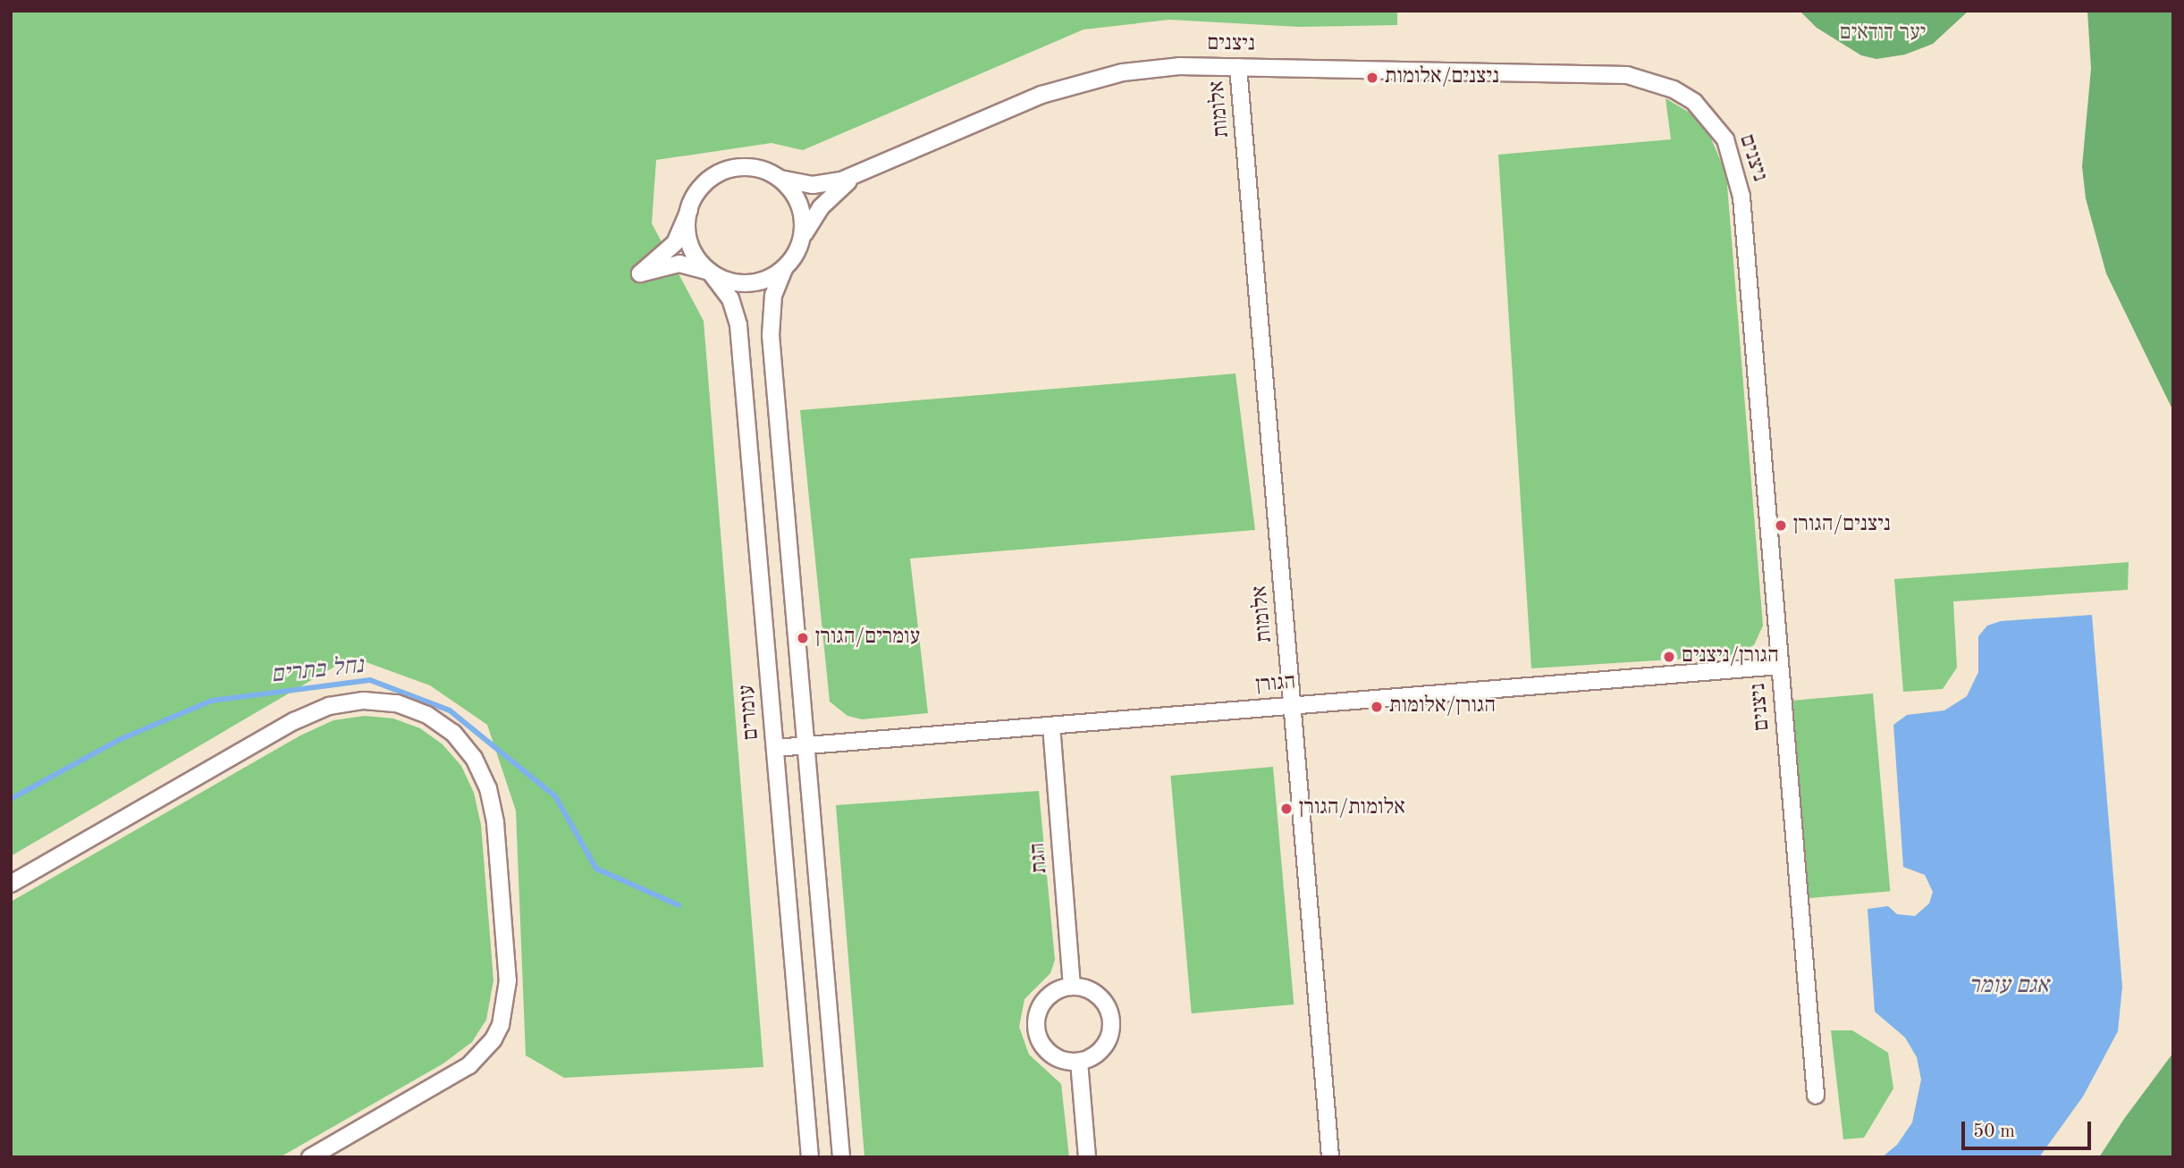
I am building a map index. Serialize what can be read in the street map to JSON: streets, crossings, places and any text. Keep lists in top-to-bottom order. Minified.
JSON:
{"streets":{"street":["ניצנים","אלומות","הגורן","עומרים","הגת"]},"crossings":[["ניצנים","אלומות"],["ניצנים","הגורן"],["ניצנים","עומרים"],["אלומות","הגורן"],["הגורן","עומרים"],["הגורן","הגת"]],"water":["נחל בתרים","אגם עומר"],"parks":["יער דודאים"],"places":["ניצנים/אלומות","ניצנים/הגורן","עומרים/הגורן","הגורן/ניצנים","הגורן/אלומות","אלומות/הגורן"],"scale_bar":"50 m"}
